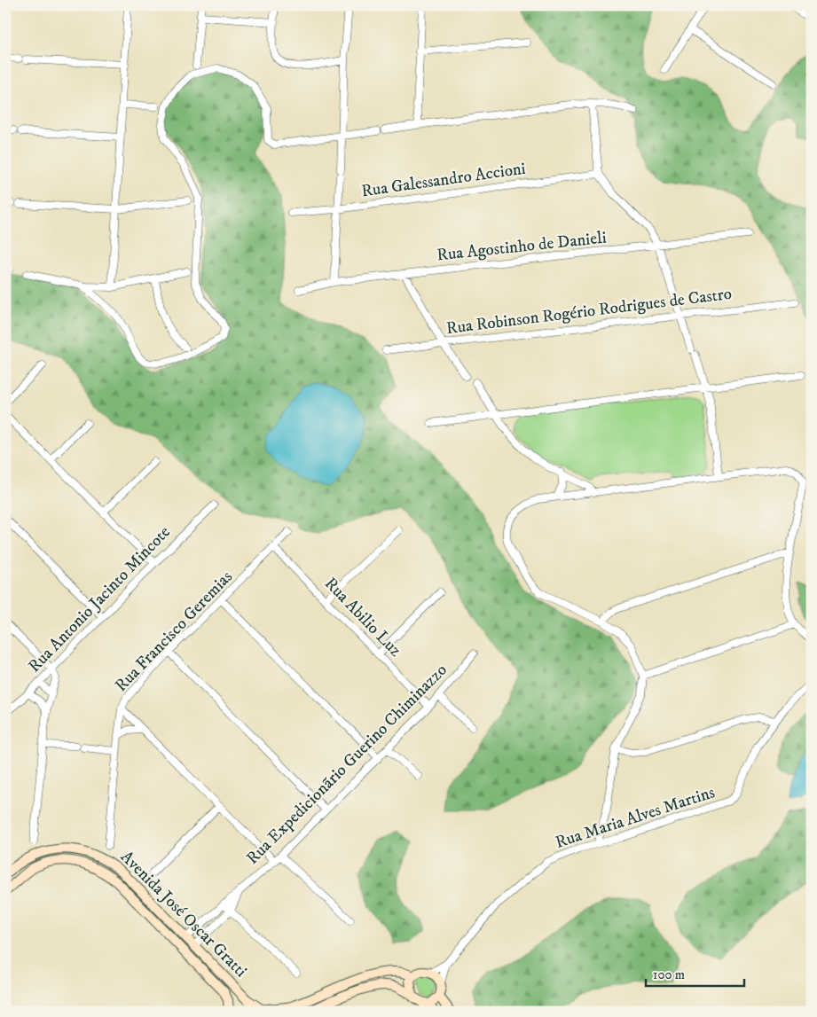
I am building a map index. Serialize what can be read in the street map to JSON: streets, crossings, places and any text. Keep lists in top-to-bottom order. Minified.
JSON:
{"streets":{"street":["Rua Galessandro Accioni","Rua Agostinho de Danieli","Rua Robinson Rogério Rodrigues de Castro","Rua Antonio Jacinto Mincote","Rua Abilio Luz","Rua Francisco Geremias","Rua Expedicionãrio Guerino Chiminazzo","Rua Maria Alves Martins","Avenida José Oscar Gratti"]},"crossings":[["Rua Abilio Luz","Rua Francisco Geremias"],["Rua Abilio Luz","Rua Expedicionãrio Guerino Chiminazzo"],["Rua Expedicionãrio Guerino Chiminazzo","Avenida José Oscar Gratti"]],"scale_bar":"100 m"}
